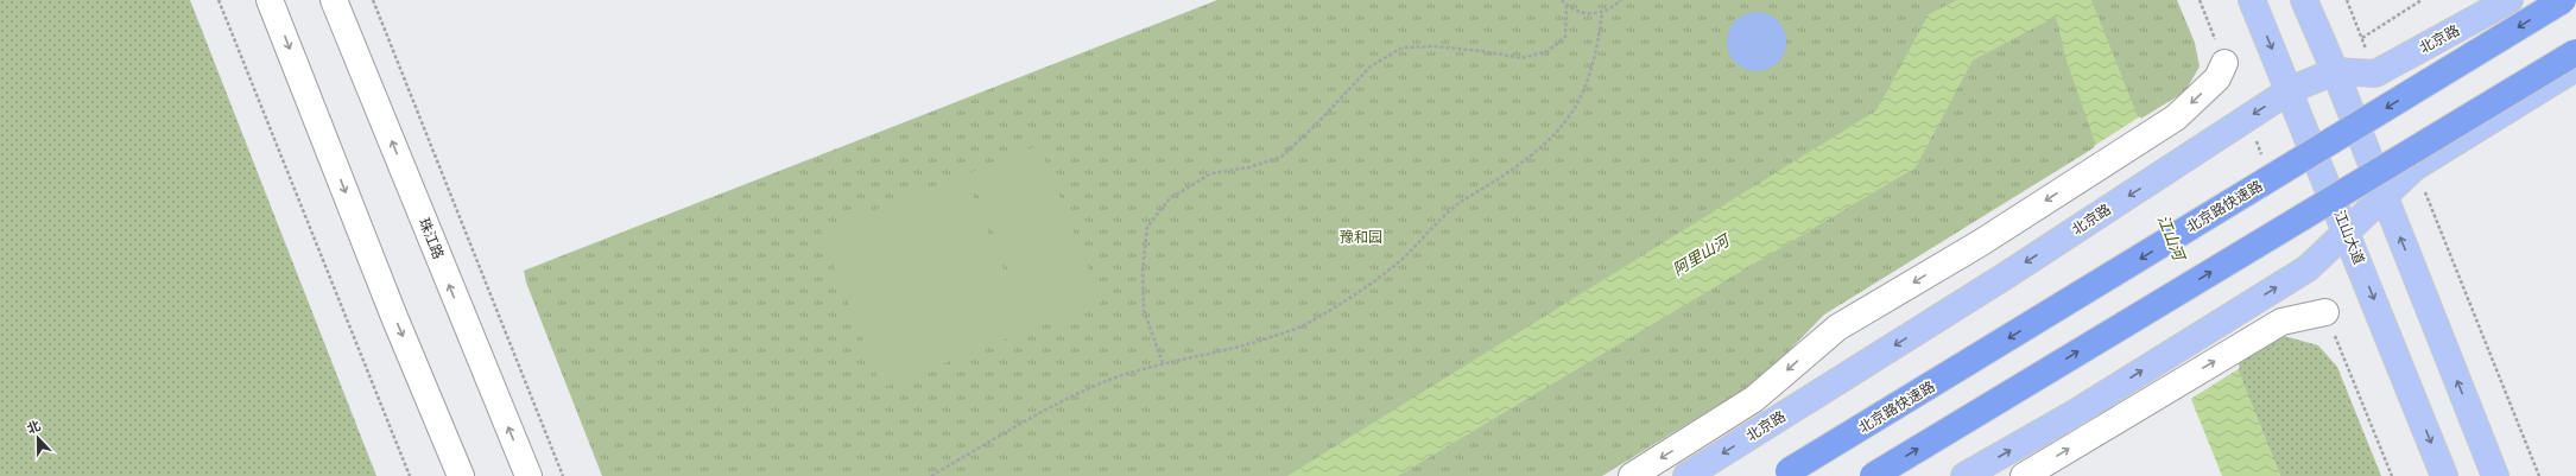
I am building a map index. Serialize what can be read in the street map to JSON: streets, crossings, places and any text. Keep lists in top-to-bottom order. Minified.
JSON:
{"streets":{"highway":["北京路快速路"],"main road":["北京路","江山大道"],"street":["珠江路"]},"crossings":[["北京路","江山大道"]],"water":["江山河","阿里山河"],"parks":["豫和园"],"north":"top"}
